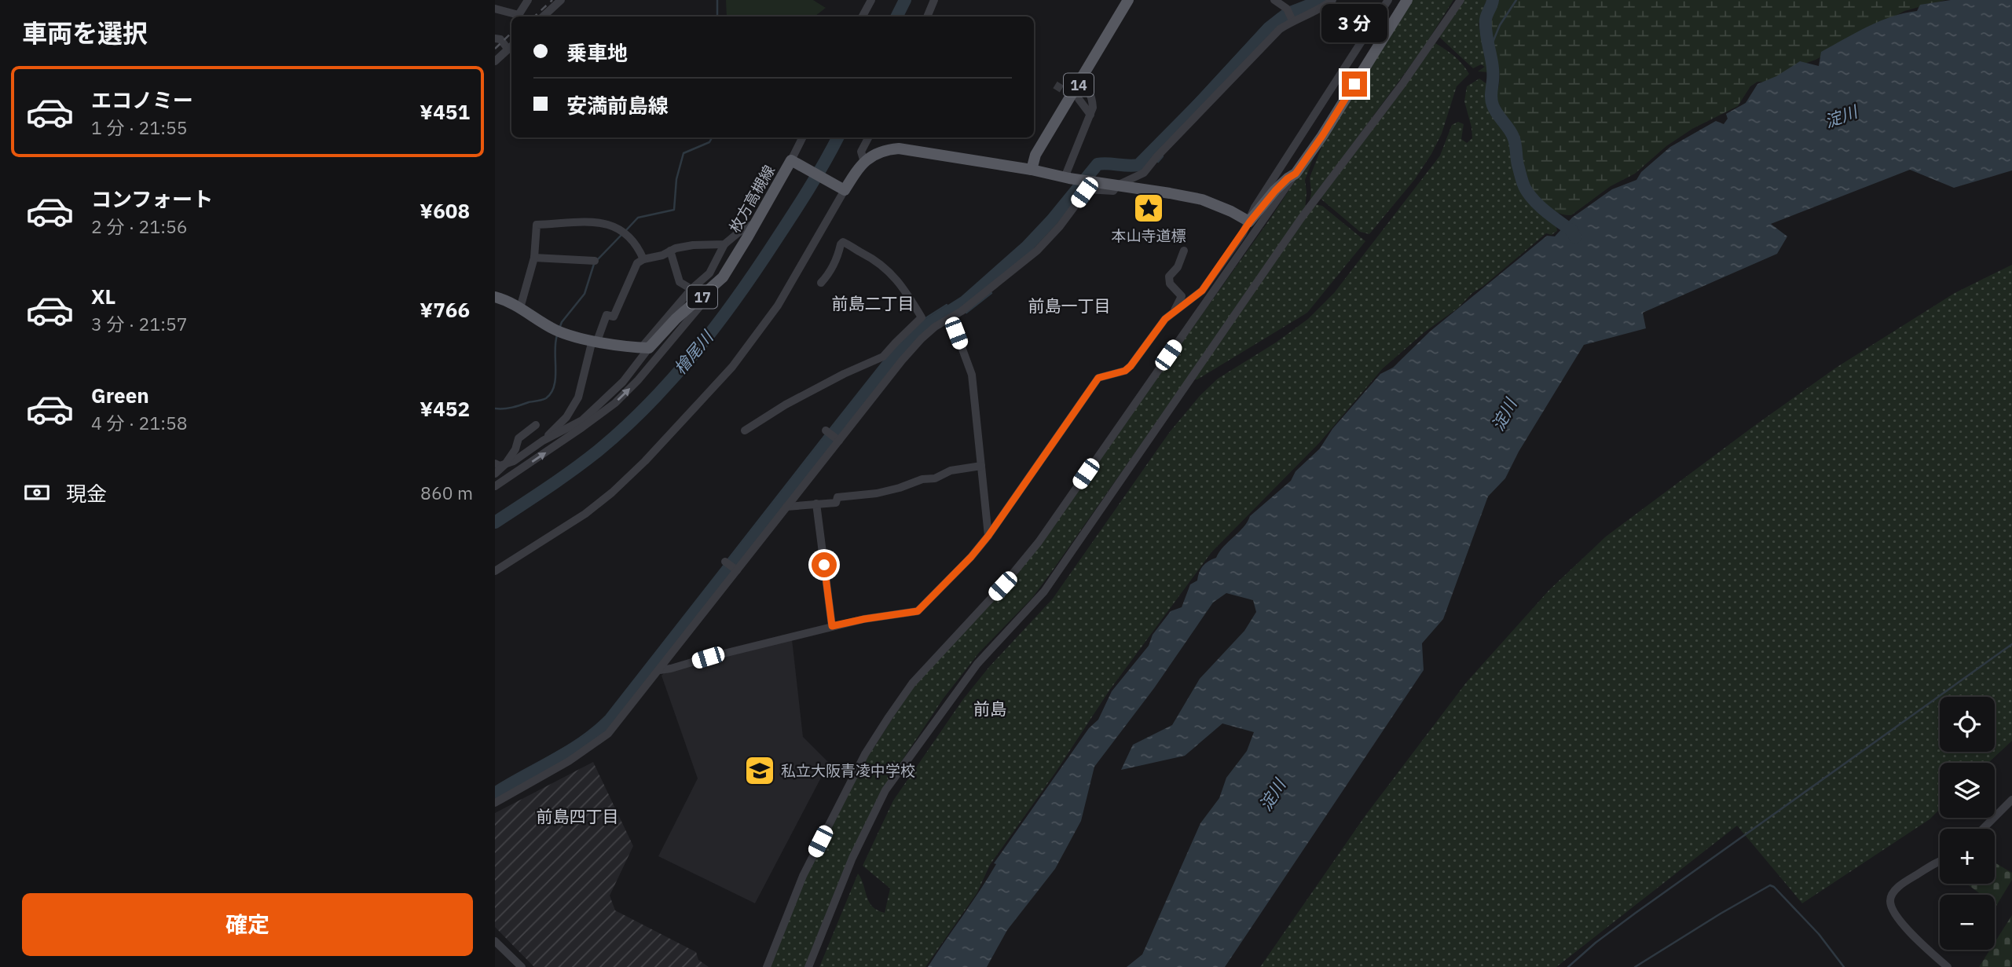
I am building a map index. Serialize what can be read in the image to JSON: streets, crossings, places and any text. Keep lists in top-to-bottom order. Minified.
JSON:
{"streets":{"main road":["14","枚方高槻線","17"]},"districts":["前島二丁目","前島一丁目","前島","前島四丁目"],"water":["淀川","檜尾川"],"places":{"place":["本山寺道標"],"school or university":["私立大阪青凌中学校"]},"page":{"heading":"車両を選択","bubble":"3 分","banner":["乗車地","安満前島線"],"list":[{"name":"エコノミー","note":"1 分 · 21:55","value":"¥451"},{"name":"コンフォート","note":"2 分 · 21:56","value":"¥608"},{"name":"XL","note":"3 分 · 21:57","value":"¥766"},{"name":"Green","note":"4 分 · 21:58","value":"¥452"}],"pay":["現金","860 m"],"map_buttons":["+","−"],"buttons":"確定"}}
